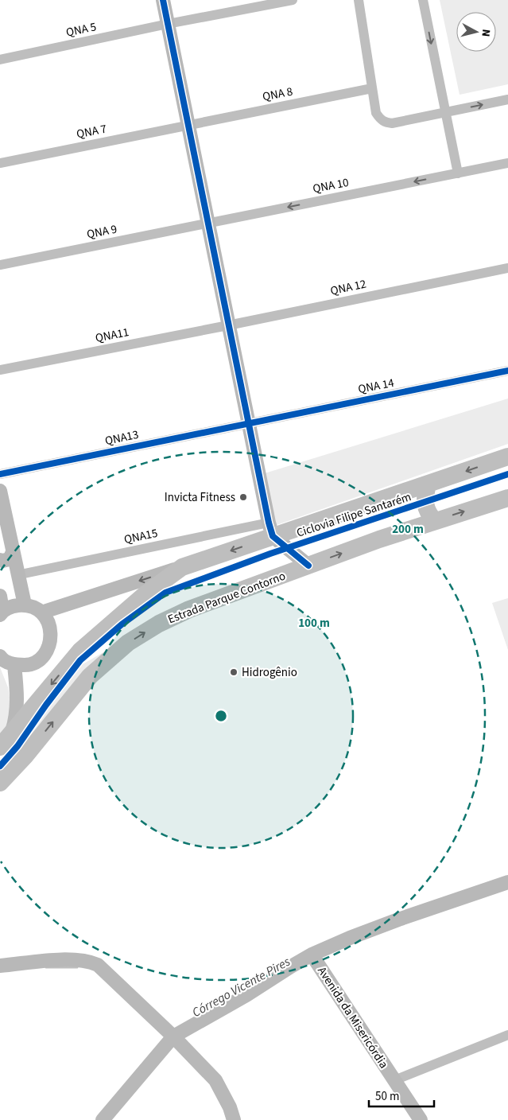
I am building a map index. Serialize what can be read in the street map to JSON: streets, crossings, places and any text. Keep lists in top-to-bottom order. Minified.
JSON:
{"streets":{"highway":["Estrada Parque Contorno"],"street":["QNA 5","QNA 8","QNA 7","QNA 10","QNA 9","QNA 12","QNA11","QNA 14","QNA13","QNA15","Avenida da Misericórdia"],"cycle path":["Ciclovia Filipe Santarém"]},"crossings":[["QNA 8","QNA 7"],["QNA 10","QNA 9"],["QNA 12","QNA11"],["QNA 14","QNA13"]],"one_way":["QNA 10"],"water":["Córrego Vicente Pires"],"places":["Invicta Fitness","Hidrogênio"],"scale_bar":"50 m","north":"right","rings":["200 m","100 m"]}
